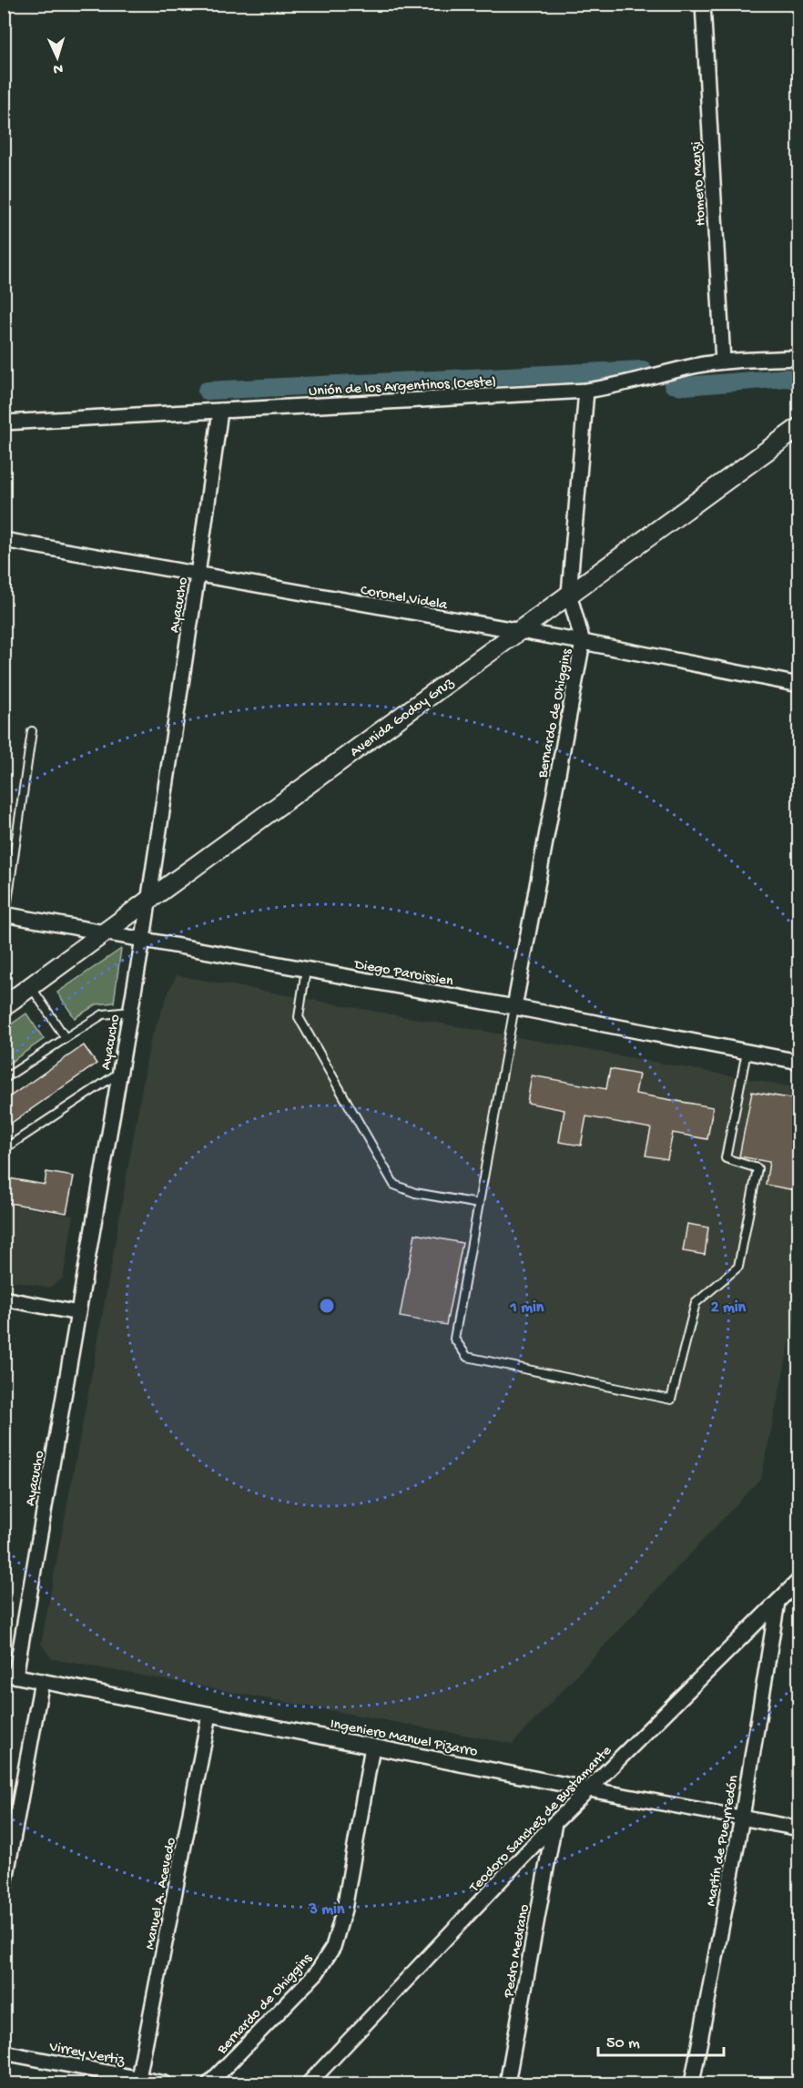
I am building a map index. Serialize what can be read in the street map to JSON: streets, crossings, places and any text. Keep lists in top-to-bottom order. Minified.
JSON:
{"streets":{"main road":["Avenida Godoy Gruz"],"street":["Homero Manzi","Unión de los Argentinos (Oeste)","Coronel Videla","Ayacucho","Bernardo de Ohiggins","Diego Paroissien","Ingeniero Manuel Pizarro","Teodoro Sanchez de Bustamante","Martín de Pueyrredón","Manuel A. Acevedo","Pedro Medrano","Virrey Vertiz"]},"crossings":[["Homero Manzi","Unión de los Argentinos (Oeste)"],["Unión de los Argentinos (Oeste)","Ayacucho"],["Unión de los Argentinos (Oeste)","Bernardo de Ohiggins"],["Coronel Videla","Ayacucho"],["Coronel Videla","Bernardo de Ohiggins"],["Coronel Videla","Avenida Godoy Gruz"],["Ayacucho","Avenida Godoy Gruz"],["Ayacucho","Diego Paroissien"],["Ayacucho","Ingeniero Manuel Pizarro"],["Bernardo de Ohiggins","Avenida Godoy Gruz"],["Bernardo de Ohiggins","Diego Paroissien"],["Bernardo de Ohiggins","Ingeniero Manuel Pizarro"],["Avenida Godoy Gruz","Diego Paroissien"],["Ingeniero Manuel Pizarro","Teodoro Sanchez de Bustamante"],["Ingeniero Manuel Pizarro","Martín de Pueyrredón"],["Ingeniero Manuel Pizarro","Manuel A. Acevedo"],["Teodoro Sanchez de Bustamante","Martín de Pueyrredón"],["Teodoro Sanchez de Bustamante","Pedro Medrano"],["Manuel A. Acevedo","Virrey Vertiz"]],"scale_bar":"50 m","north":"bottom","rings":["1 min","2 min","3 min"]}
